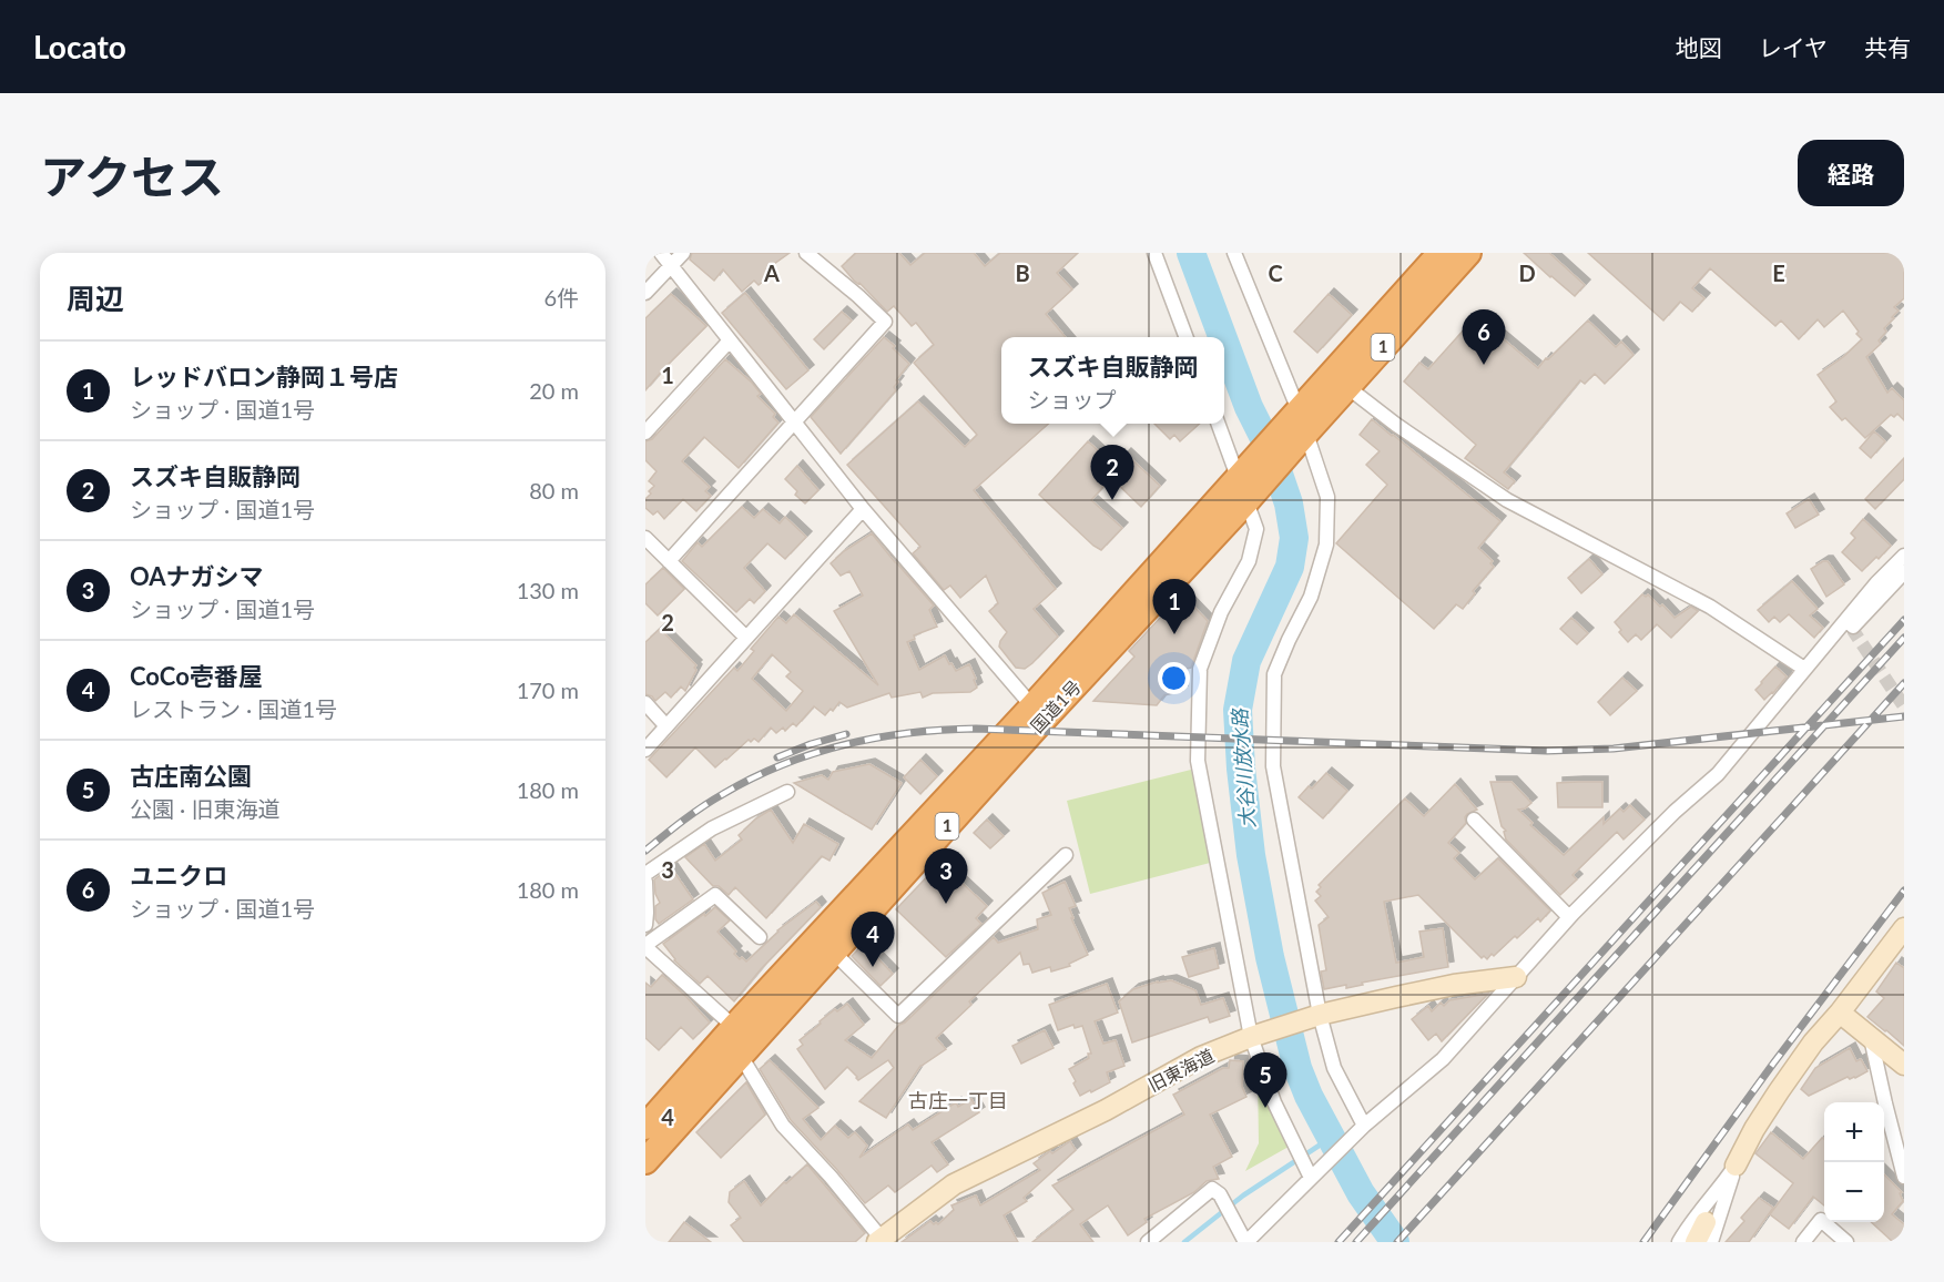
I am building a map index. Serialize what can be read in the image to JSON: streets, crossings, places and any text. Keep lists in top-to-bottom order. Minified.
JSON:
{"streets":{"highway":["1","国道1号"],"street":["旧東海道"]},"districts":["古庄一丁目"],"water":["大谷川放水路"],"page":{"header":"Locato","nav":["地図","レイヤ","共有"],"title":"アクセス","buttons":"経路","heading":["周辺","6件"],"pins":["6","2","1","3","4","5"],"popup":["スズキ自販静岡","ショップ"],"list":[{"mark":"1","name":"レッドバロン静岡１号店","note":"ショップ · 国道1号","value":"20 m"},{"mark":"2","name":"スズキ自販静岡","note":"ショップ · 国道1号","value":"80 m"},{"mark":"3","name":"OAナガシマ","note":"ショップ · 国道1号","value":"130 m"},{"mark":"4","name":"CoCo壱番屋","note":"レストラン · 国道1号","value":"170 m"},{"mark":"5","name":"古庄南公園","note":"公園 · 旧東海道","value":"180 m"},{"mark":"6","name":"ユニクロ","note":"ショップ · 国道1号","value":"180 m"}],"map_buttons":["+","−"]},"grid":{"columns":["A","B","C","D","E"],"rows":["1","2","3","4"]}}
